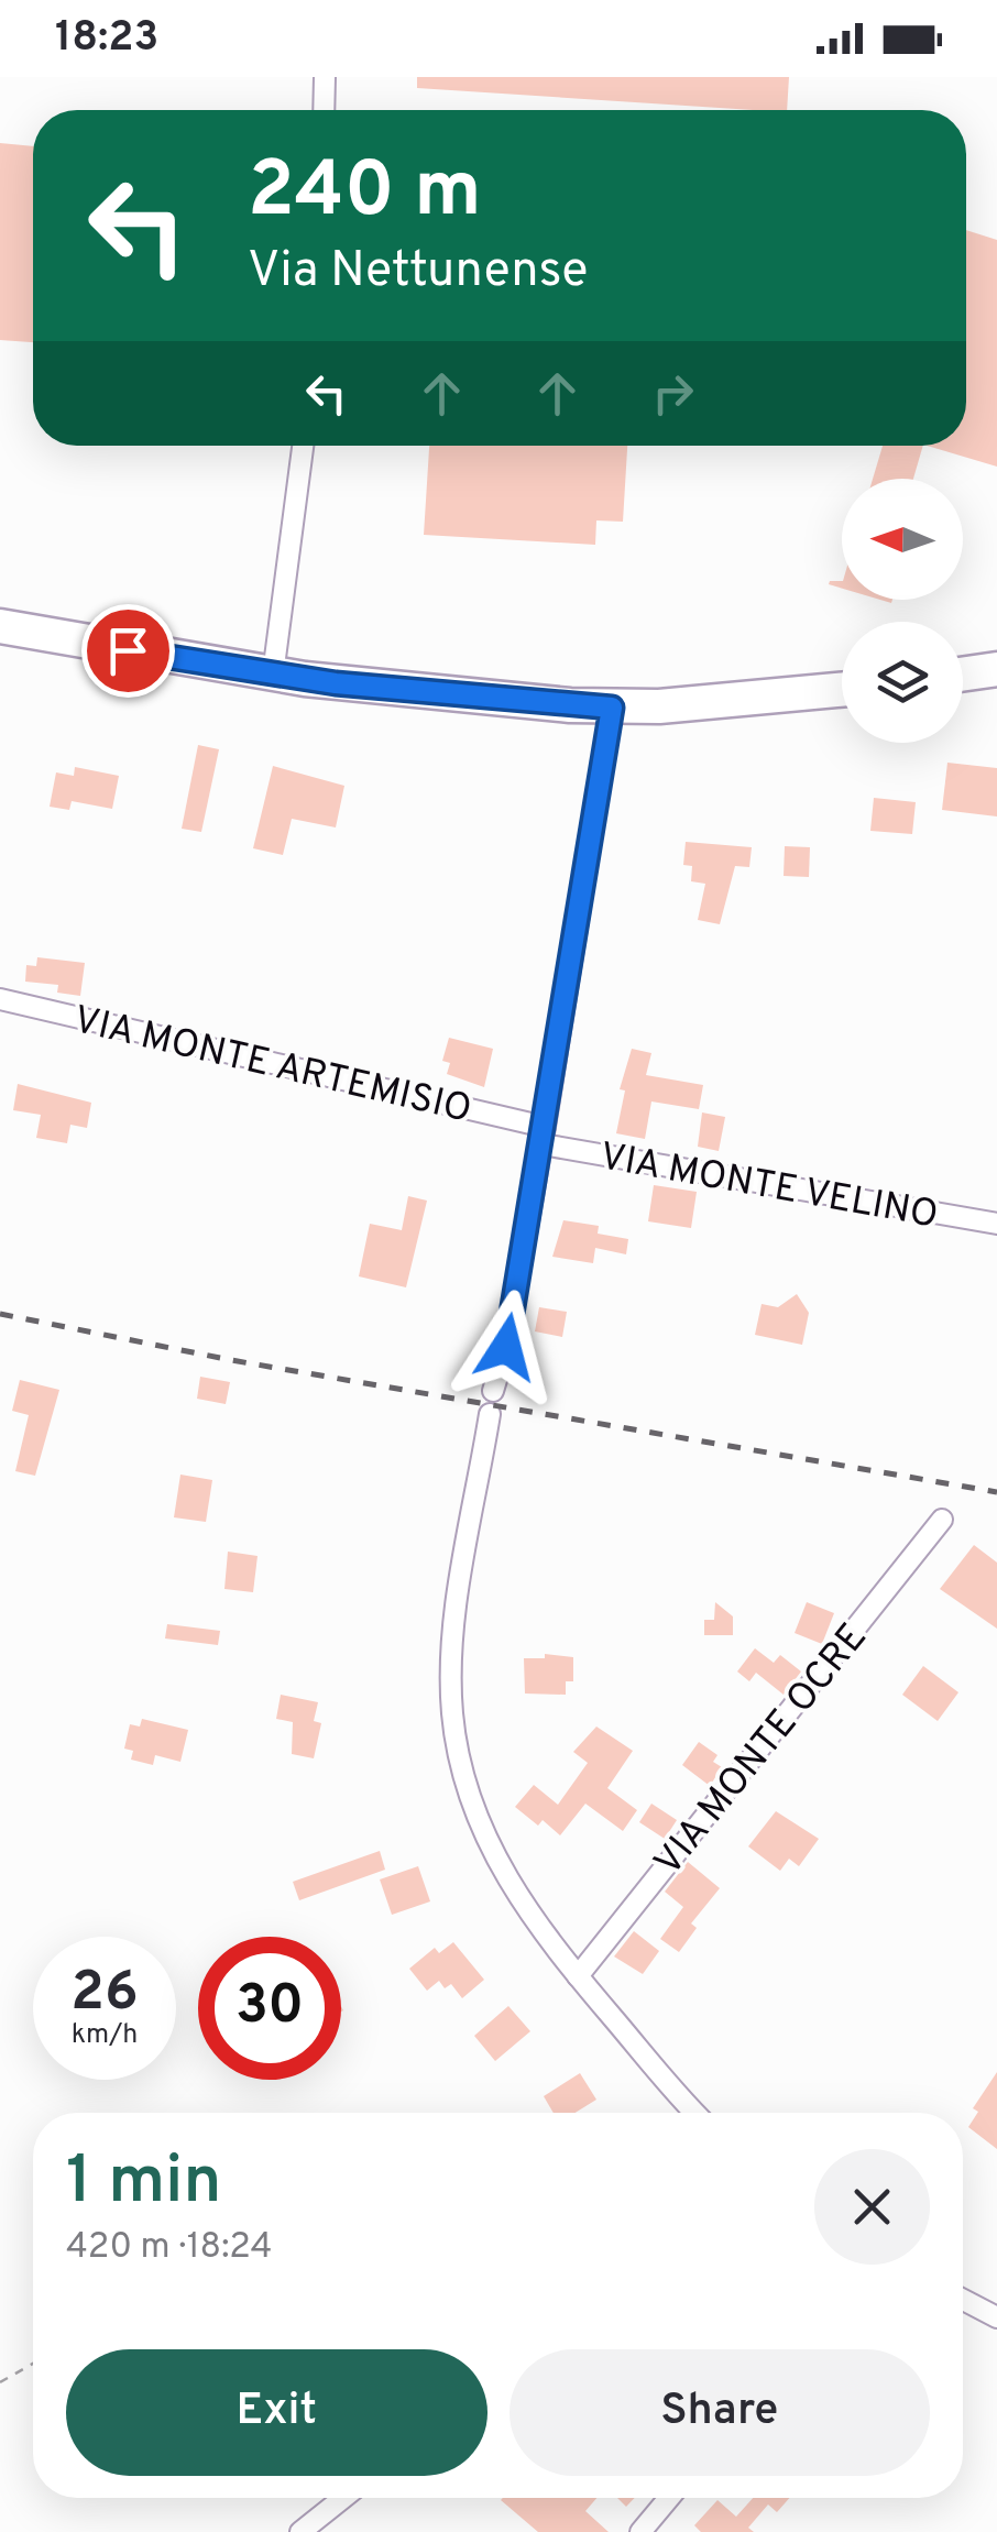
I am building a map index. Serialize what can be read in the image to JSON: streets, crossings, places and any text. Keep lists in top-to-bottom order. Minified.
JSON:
{"streets":{"street":["VIA MONTE ARTEMISIO","VIA MONTE VELINO","VIA MONTE OCRE"]},"crossings":[["VIA MONTE ARTEMISIO","VIA MONTE VELINO"]],"north":"left","page":{"status":"18:23","turn":["240 m","Via Nettunense"],"speed":"26 km/h","limit":"30","heading":["1 min","420 m · 18:24"],"buttons":["Exit","Share"]}}
